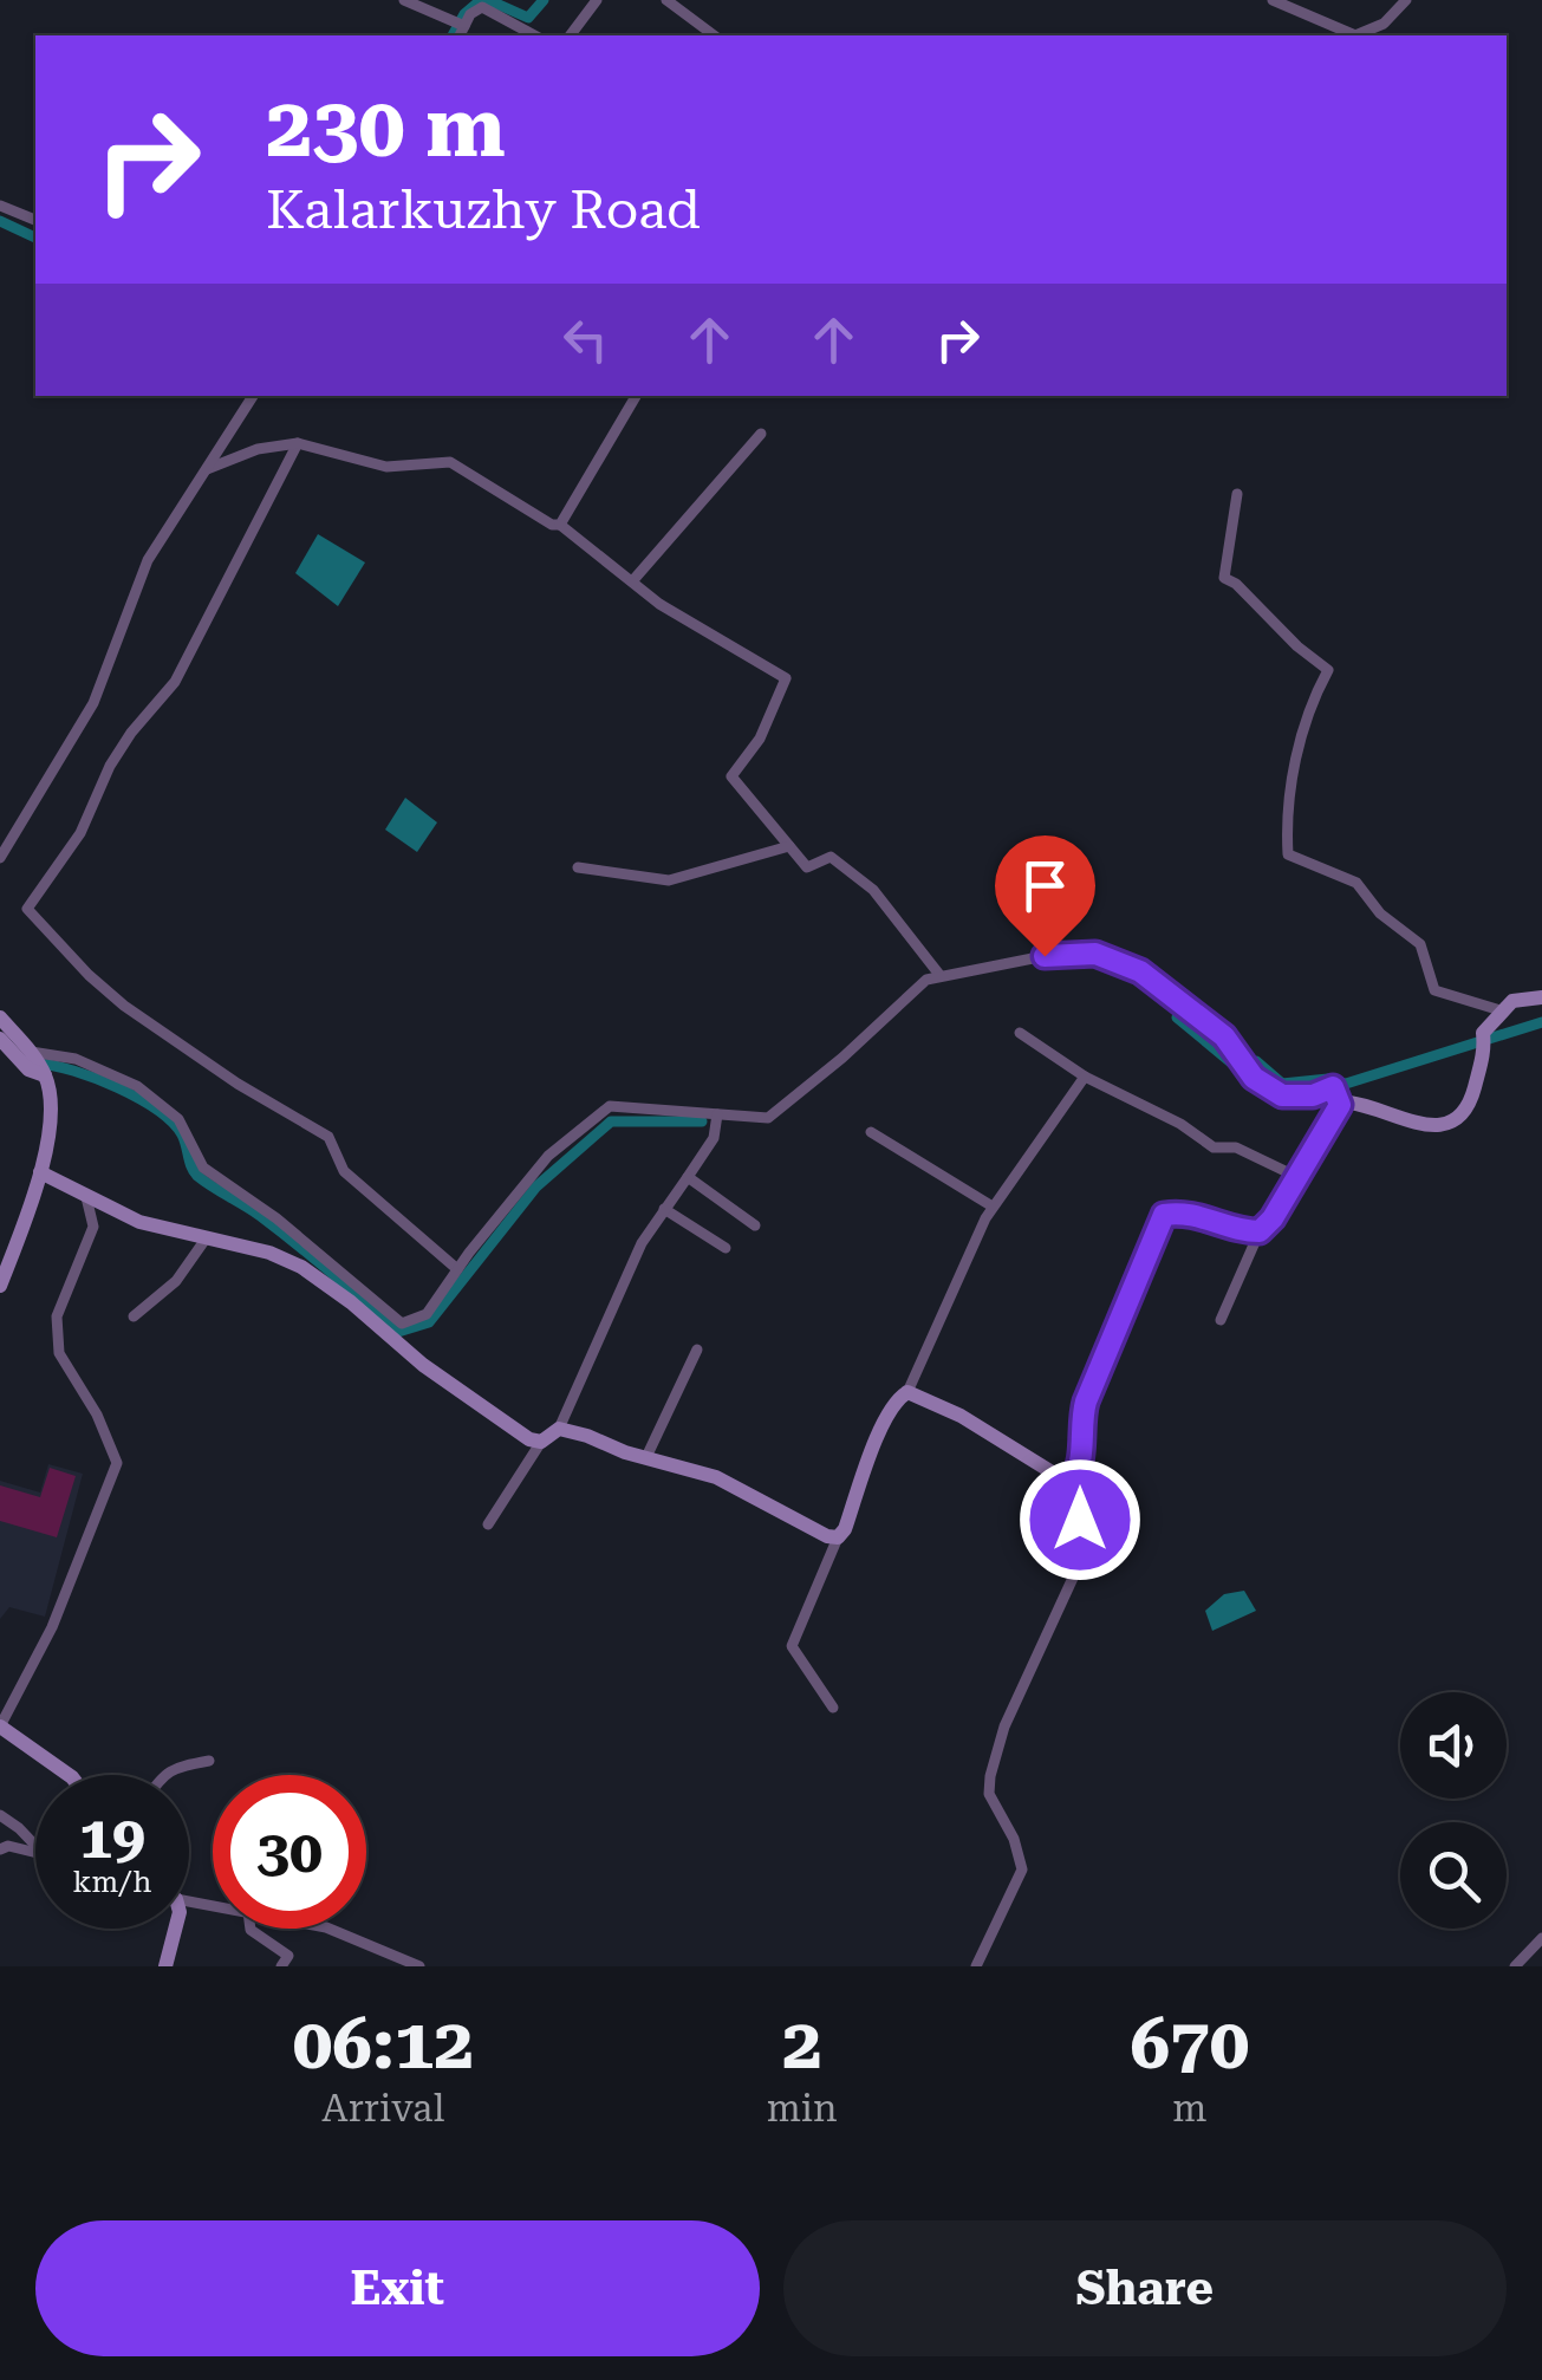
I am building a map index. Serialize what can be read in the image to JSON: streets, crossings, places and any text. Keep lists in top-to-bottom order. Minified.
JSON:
{"page":{"turn":["230 m","Kalarkuzhy Road"],"speed":"19 km/h","limit":"30","eta":["06:12","Arrival","2","min","670","m"],"buttons":["Exit","Share"]}}
